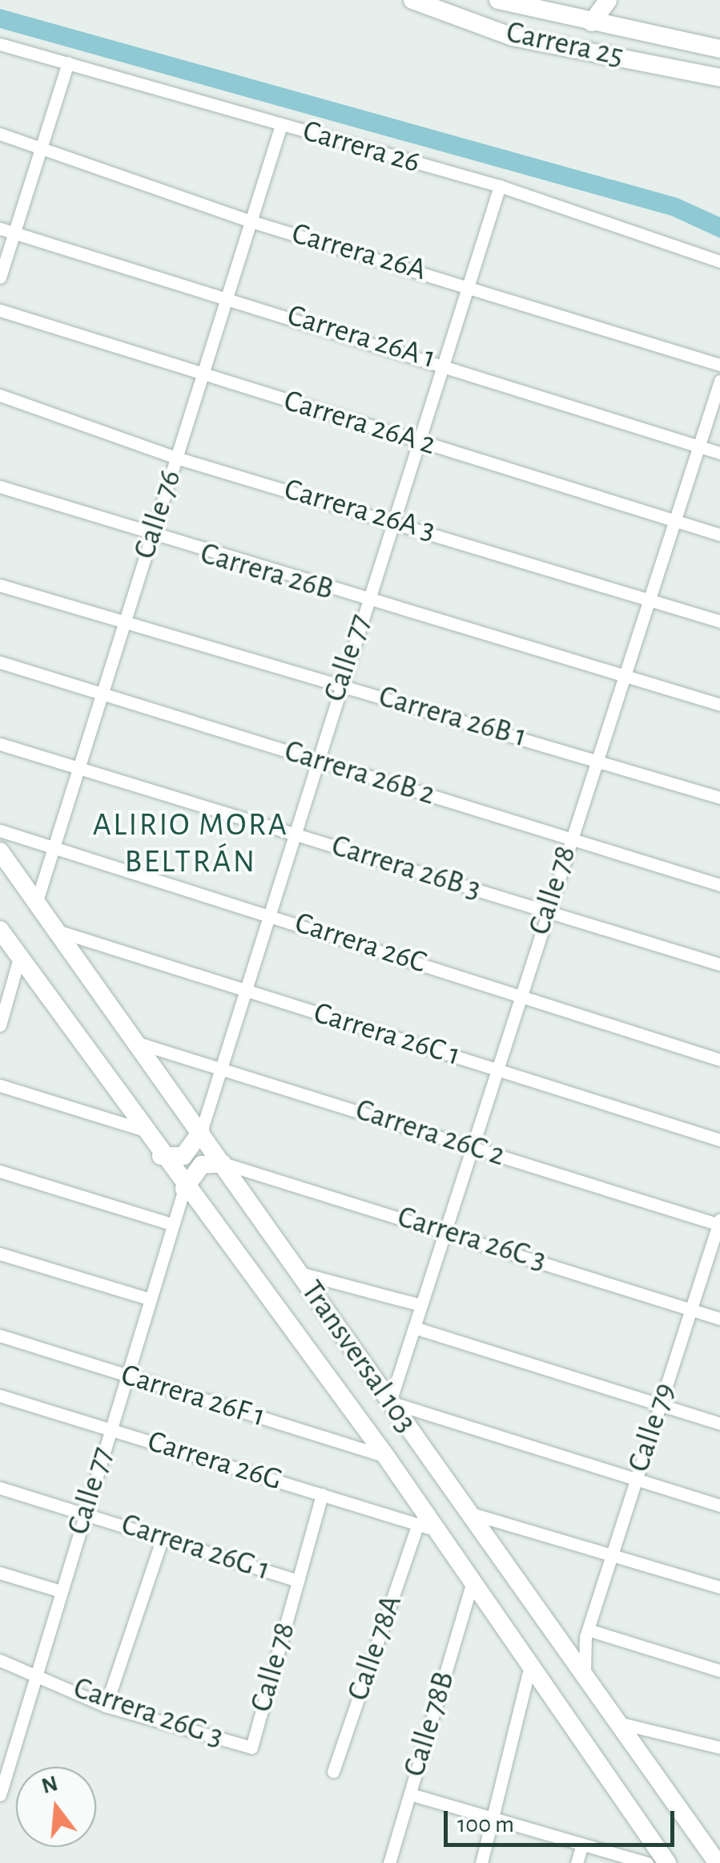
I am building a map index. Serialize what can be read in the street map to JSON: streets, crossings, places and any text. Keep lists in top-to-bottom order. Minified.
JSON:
{"streets":{"street":["Carrera 25","Carrera 26","Carrera 26A","Carrera 26A 1","Carrera 26A 2","Carrera 26A 3","Calle 76","Carrera 26B","Calle 77","Carrera 26B 1","Carrera 26B 2","Carrera 26B 3","Calle 78","Carrera 26C","Carrera 26C 1","Carrera 26C 2","Carrera 26C 3","Transversal 103","Carrera 26F 1","Calle 79","Carrera 26G","Carrera 26G 1","Calle 78A","Carrera 26G 3","Calle 78B"]},"crossings":[["Carrera 26","Calle 76"],["Carrera 26","Calle 77"],["Carrera 26A","Calle 76"],["Carrera 26A","Calle 77"],["Carrera 26A 1","Calle 76"],["Carrera 26A 1","Calle 77"],["Carrera 26A 1","Calle 78"],["Carrera 26A 2","Calle 76"],["Carrera 26A 2","Calle 77"],["Carrera 26A 2","Calle 78"],["Carrera 26A 3","Calle 76"],["Carrera 26A 3","Calle 77"],["Carrera 26A 3","Calle 78"],["Calle 76","Carrera 26B"],["Calle 76","Carrera 26B 1"],["Calle 76","Carrera 26B 2"],["Calle 76","Carrera 26B 3"],["Calle 76","Carrera 26C"],["Calle 76","Transversal 103"],["Carrera 26B","Calle 77"],["Carrera 26B","Calle 78"],["Calle 77","Carrera 26B 1"],["Calle 77","Carrera 26B 2"],["Calle 77","Carrera 26B 3"],["Calle 77","Carrera 26C"],["Calle 77","Carrera 26C 1"],["Calle 77","Carrera 26C 2"],["Calle 77","Transversal 103"],["Calle 77","Carrera 26F 1"],["Calle 77","Carrera 26G"],["Calle 77","Carrera 26G 1"],["Calle 77","Carrera 26G 3"],["Carrera 26B 1","Calle 78"],["Carrera 26B 2","Calle 78"],["Carrera 26B 3","Calle 78"],["Calle 78","Carrera 26C"],["Calle 78","Carrera 26C 1"],["Calle 78","Carrera 26C 2"],["Calle 78","Carrera 26C 3"],["Calle 78","Transversal 103"],["Calle 78","Carrera 26G"],["Calle 78","Carrera 26G 1"],["Calle 78","Carrera 26G 3"],["Carrera 26C 1","Transversal 103"],["Carrera 26C 2","Transversal 103"],["Carrera 26C 2","Calle 79"],["Carrera 26C 3","Transversal 103"],["Carrera 26C 3","Calle 79"],["Transversal 103","Carrera 26F 1"],["Transversal 103","Calle 79"],["Transversal 103","Carrera 26G"],["Transversal 103","Calle 78A"],["Transversal 103","Calle 78B"],["Carrera 26G","Calle 78A"]],"districts":["ALIRIO MORA BELTRÁN"],"scale_bar":"100 m","north":"top"}
